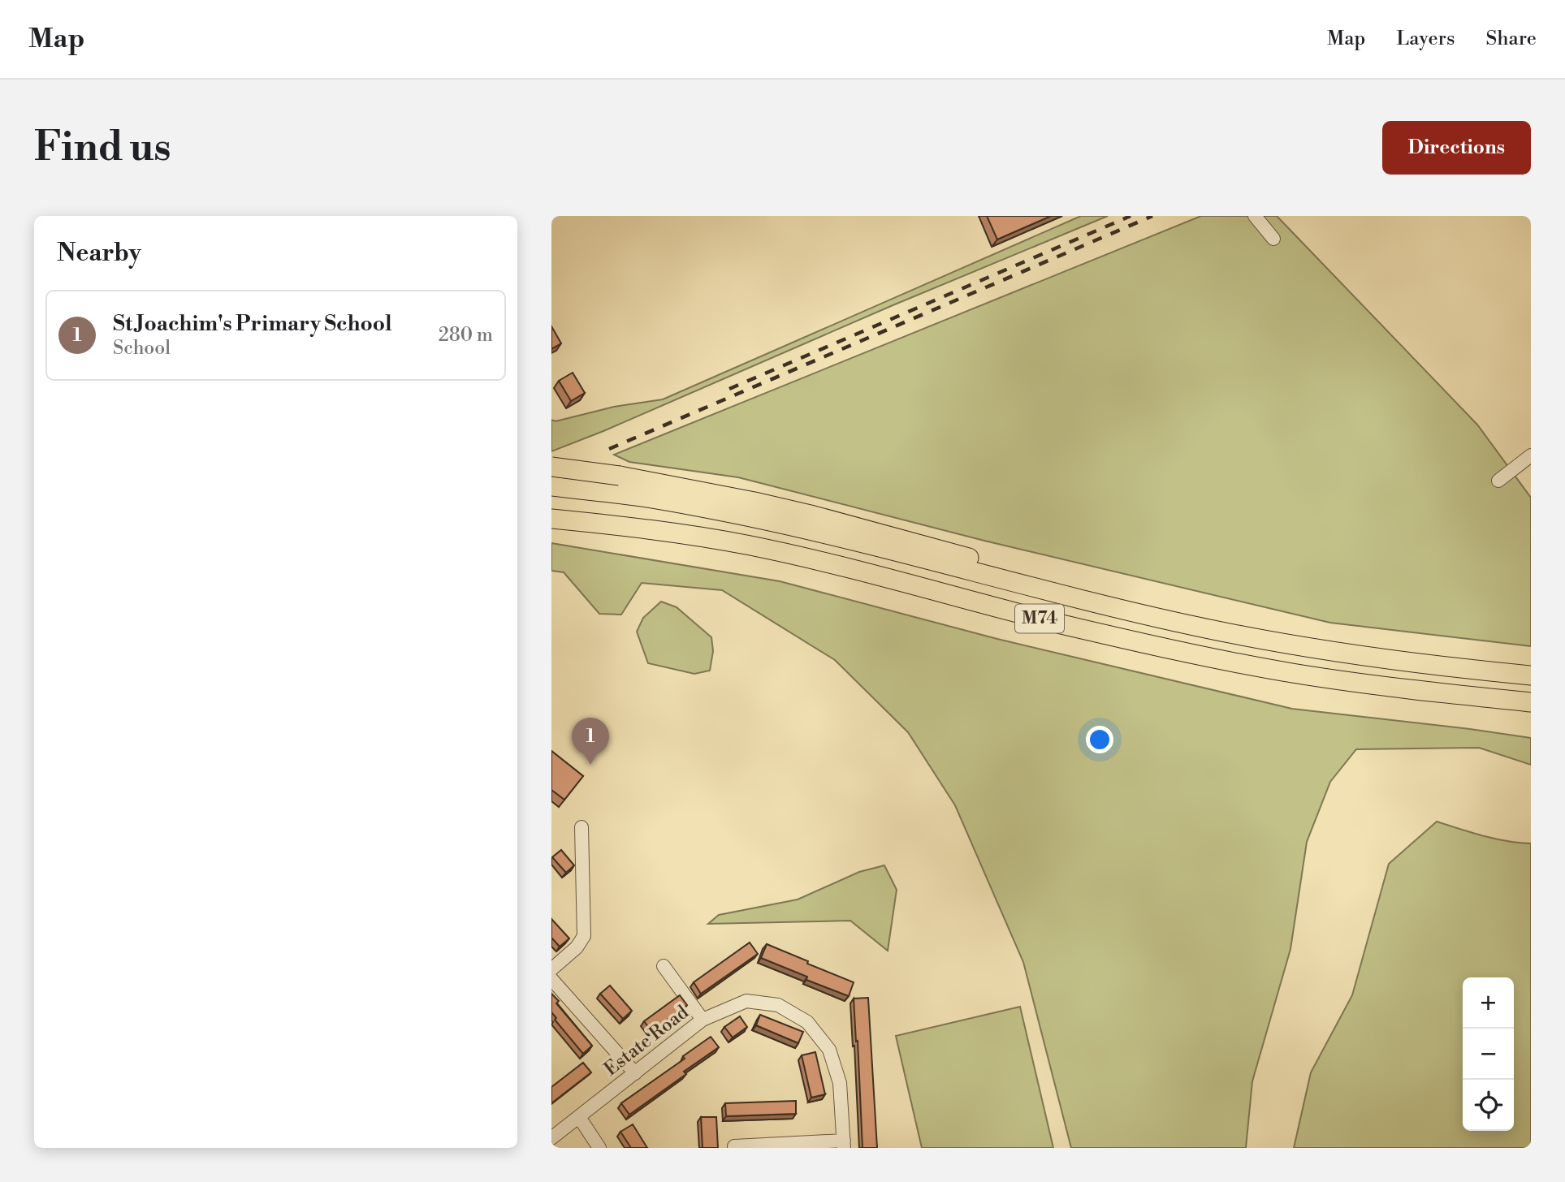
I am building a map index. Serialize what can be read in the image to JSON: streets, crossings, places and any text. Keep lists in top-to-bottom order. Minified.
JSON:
{"streets":{"highway":["M74"],"street":["Estate Road"]},"page":{"header":"Map","nav":["Map","Layers","Share"],"buttons":"Directions","title":"Find us","heading":"Nearby","list":[{"mark":"1","name":"St Joachim's Primary School","note":"School","value":"280 m"}],"pins":"1","map_buttons":["+","−"]}}
